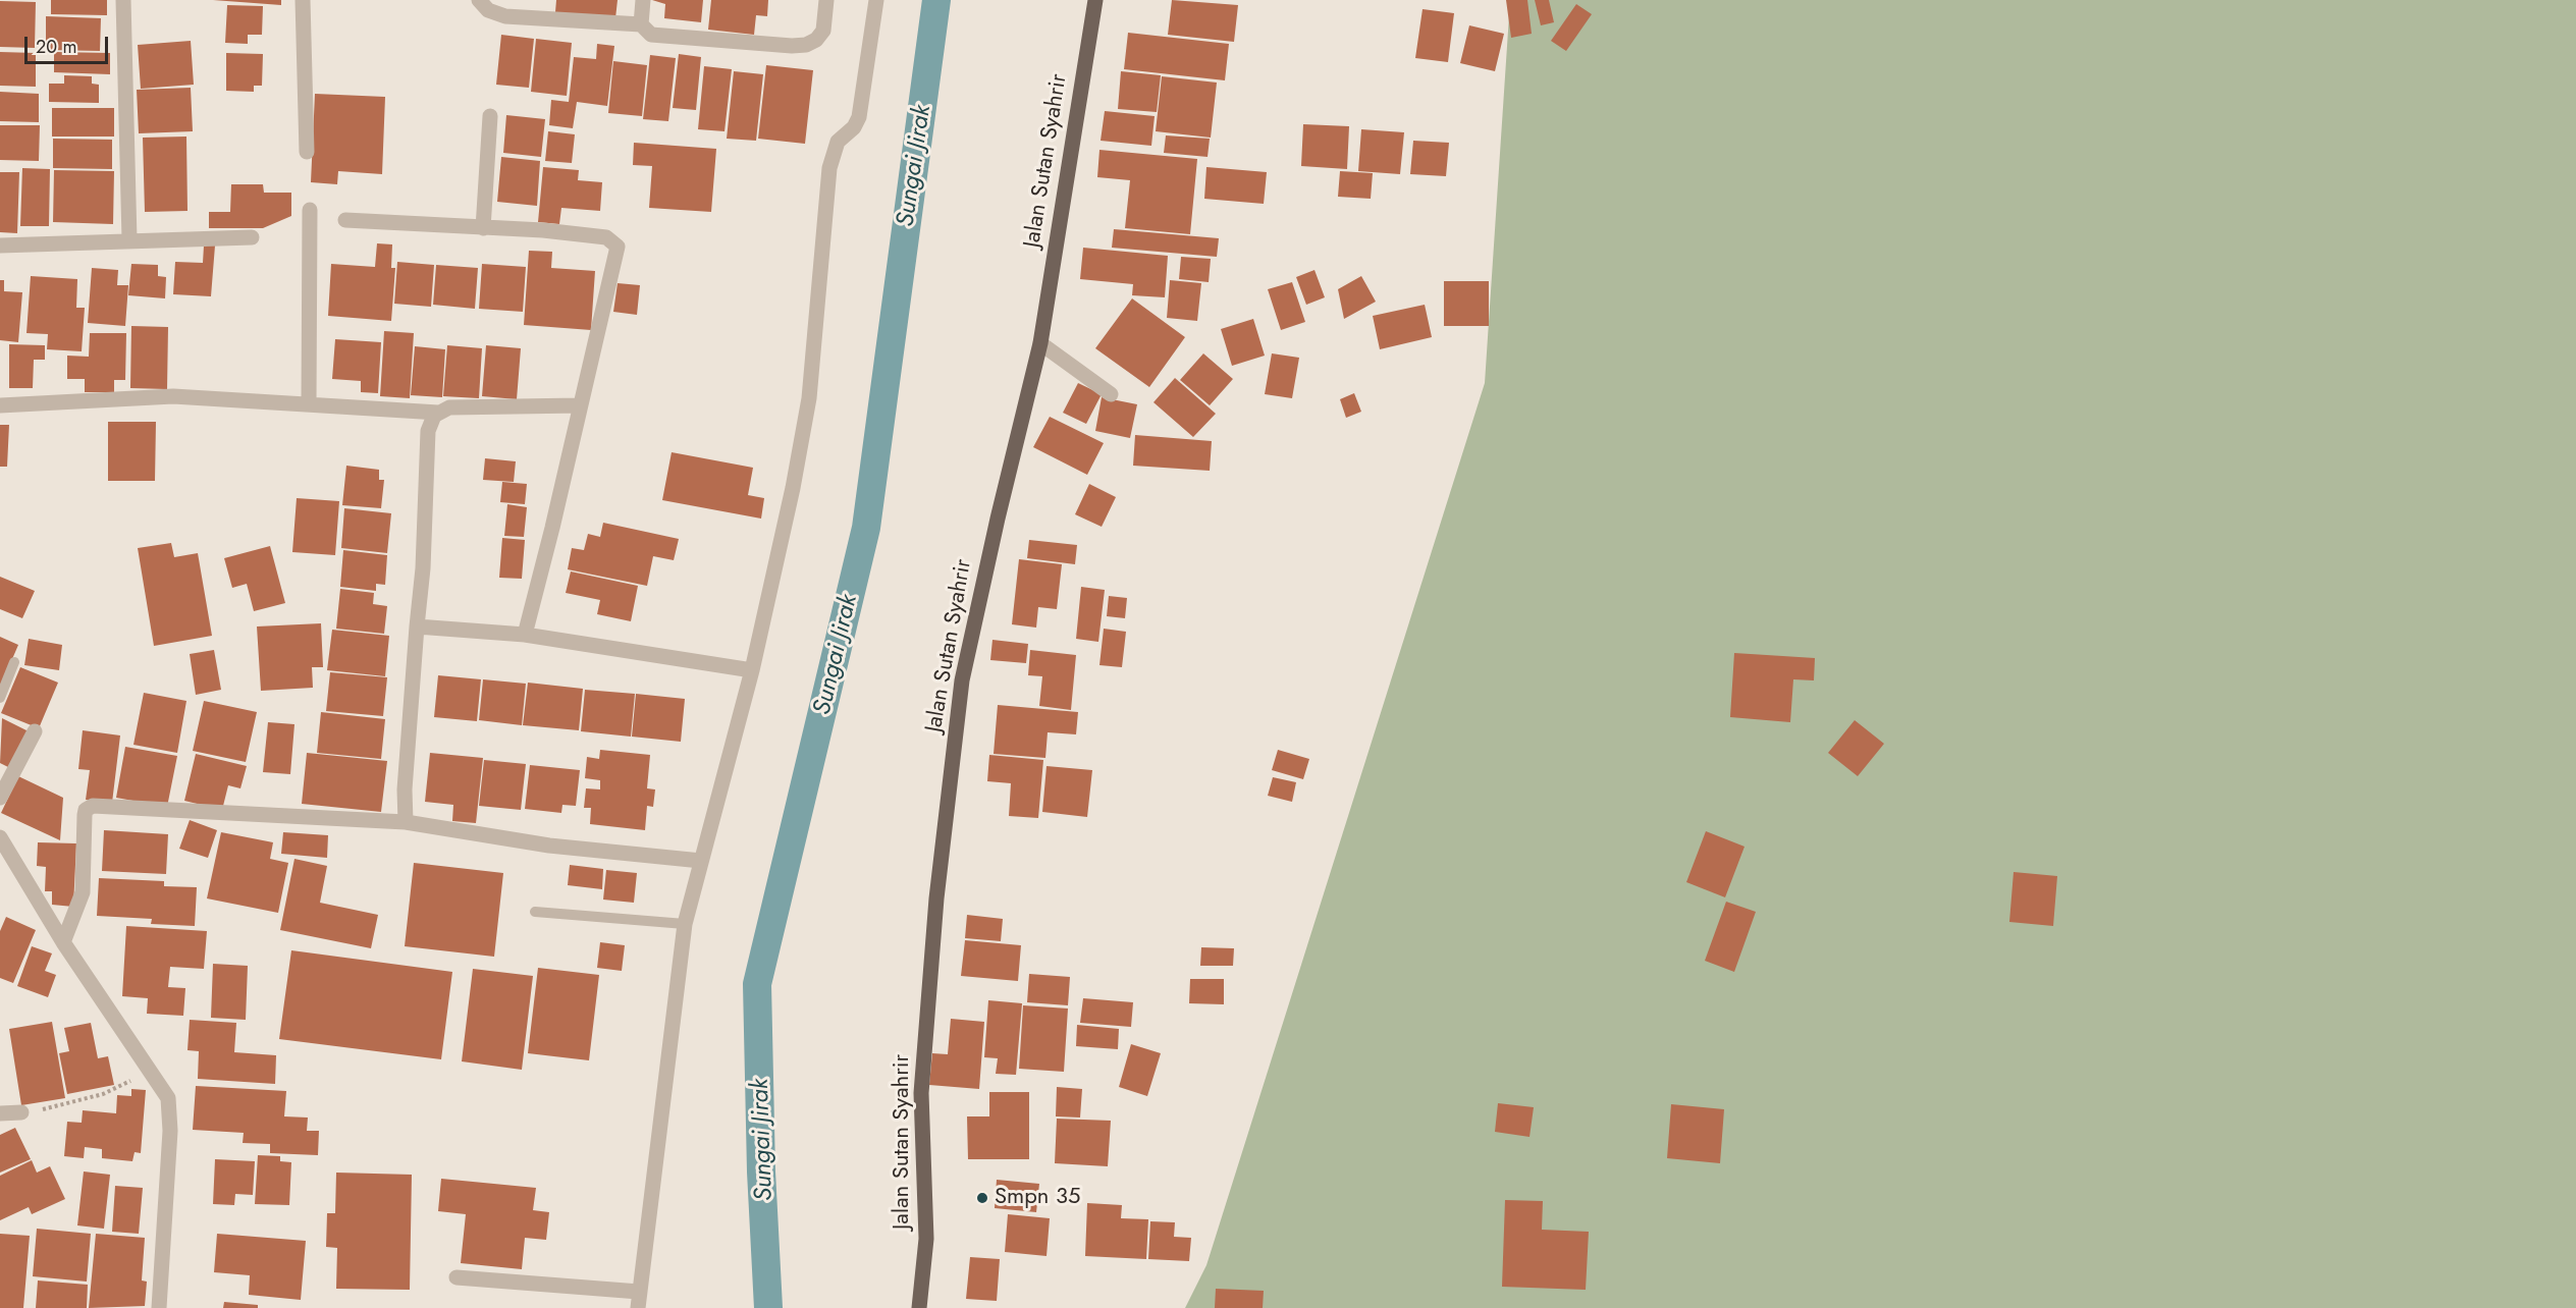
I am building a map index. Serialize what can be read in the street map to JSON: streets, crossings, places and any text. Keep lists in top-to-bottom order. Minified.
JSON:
{"streets":{"main road":["Jalan Sutan Syahrir"]},"water":["Sungai Jirak"],"places":["Smpn 35"],"scale_bar":"20 m"}
